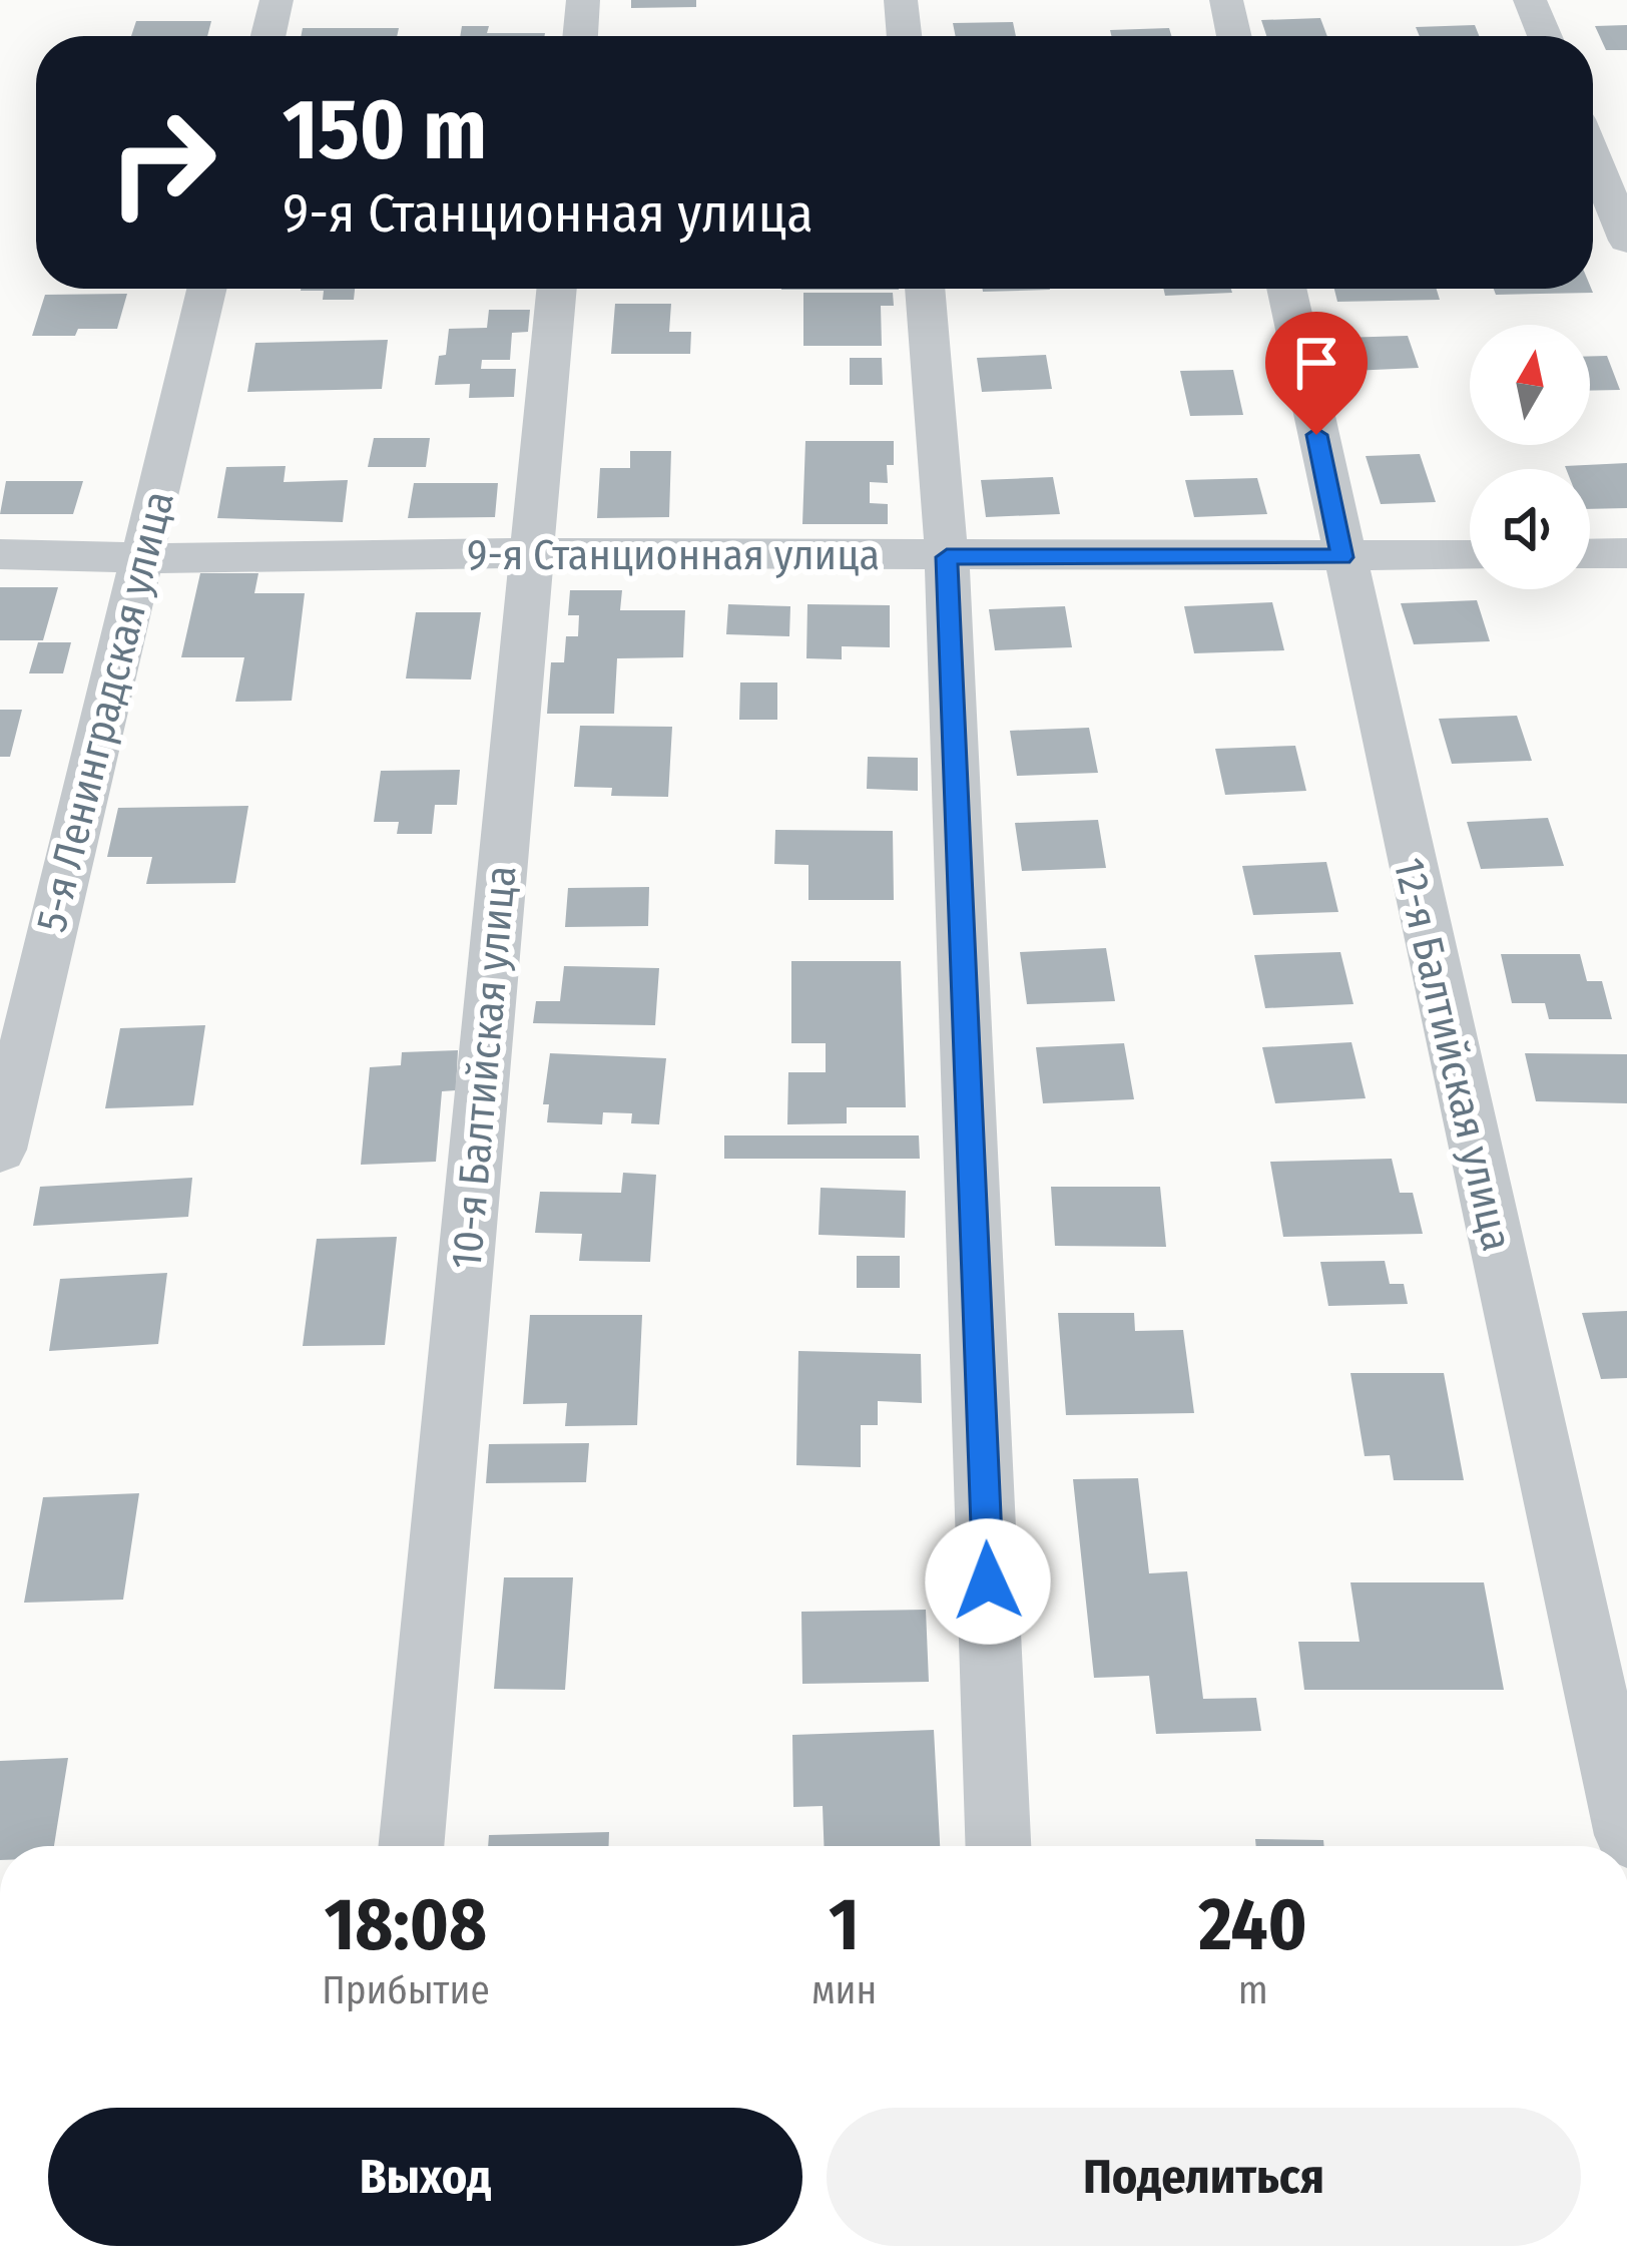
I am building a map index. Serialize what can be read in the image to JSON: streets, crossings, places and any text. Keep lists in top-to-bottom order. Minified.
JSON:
{"streets":{"street":["9-я Станционная улица","5-я Ленинградская улица","12-я Балтийская улица","10-я Балтийская улица"]},"crossings":[["9-я Станционная улица","5-я Ленинградская улица"],["9-я Станционная улица","12-я Балтийская улица"],["9-я Станционная улица","10-я Балтийская улица"]],"north":"top","page":{"turn":["150 m","9-я Станционная улица"],"eta":["18:08","Прибытие","1","мин","240","m"],"buttons":["Выход","Поделиться"]}}
